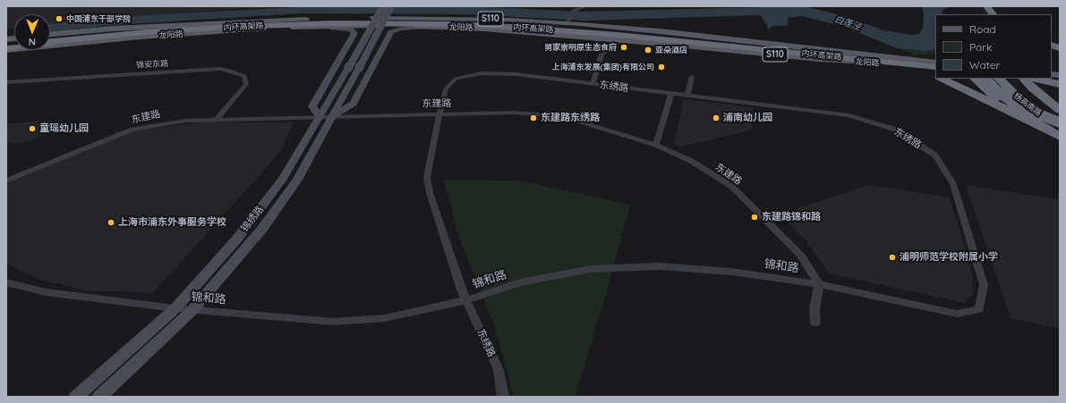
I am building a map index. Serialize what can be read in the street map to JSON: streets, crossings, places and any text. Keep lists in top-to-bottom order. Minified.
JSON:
{"streets":{"highway":["内环高架路","杨高南路"],"main road":["S110","龙阳路","锦绣路"],"street":["锦安东路","东绣路","东建路","锦和路"]},"crossings":[["内环高架路","龙阳路"],["锦安东路","东建路"],["东绣路","东建路"],["东绣路","锦和路"],["东建路","锦绣路"],["东建路","锦和路"],["锦绣路","锦和路"]],"water":["白莲泾"],"places":["中国浦东干部学院","舅家崇明原生态食府","亚朵酒店","上海浦东发展(集团)有限公司","东建路东绣路","浦南幼儿园","童瑶幼儿园","东建路锦和路","上海市浦东外事服务学校","浦明师范学校附属小学"],"legend":["Road","Park","Water"],"north":"bottom"}
